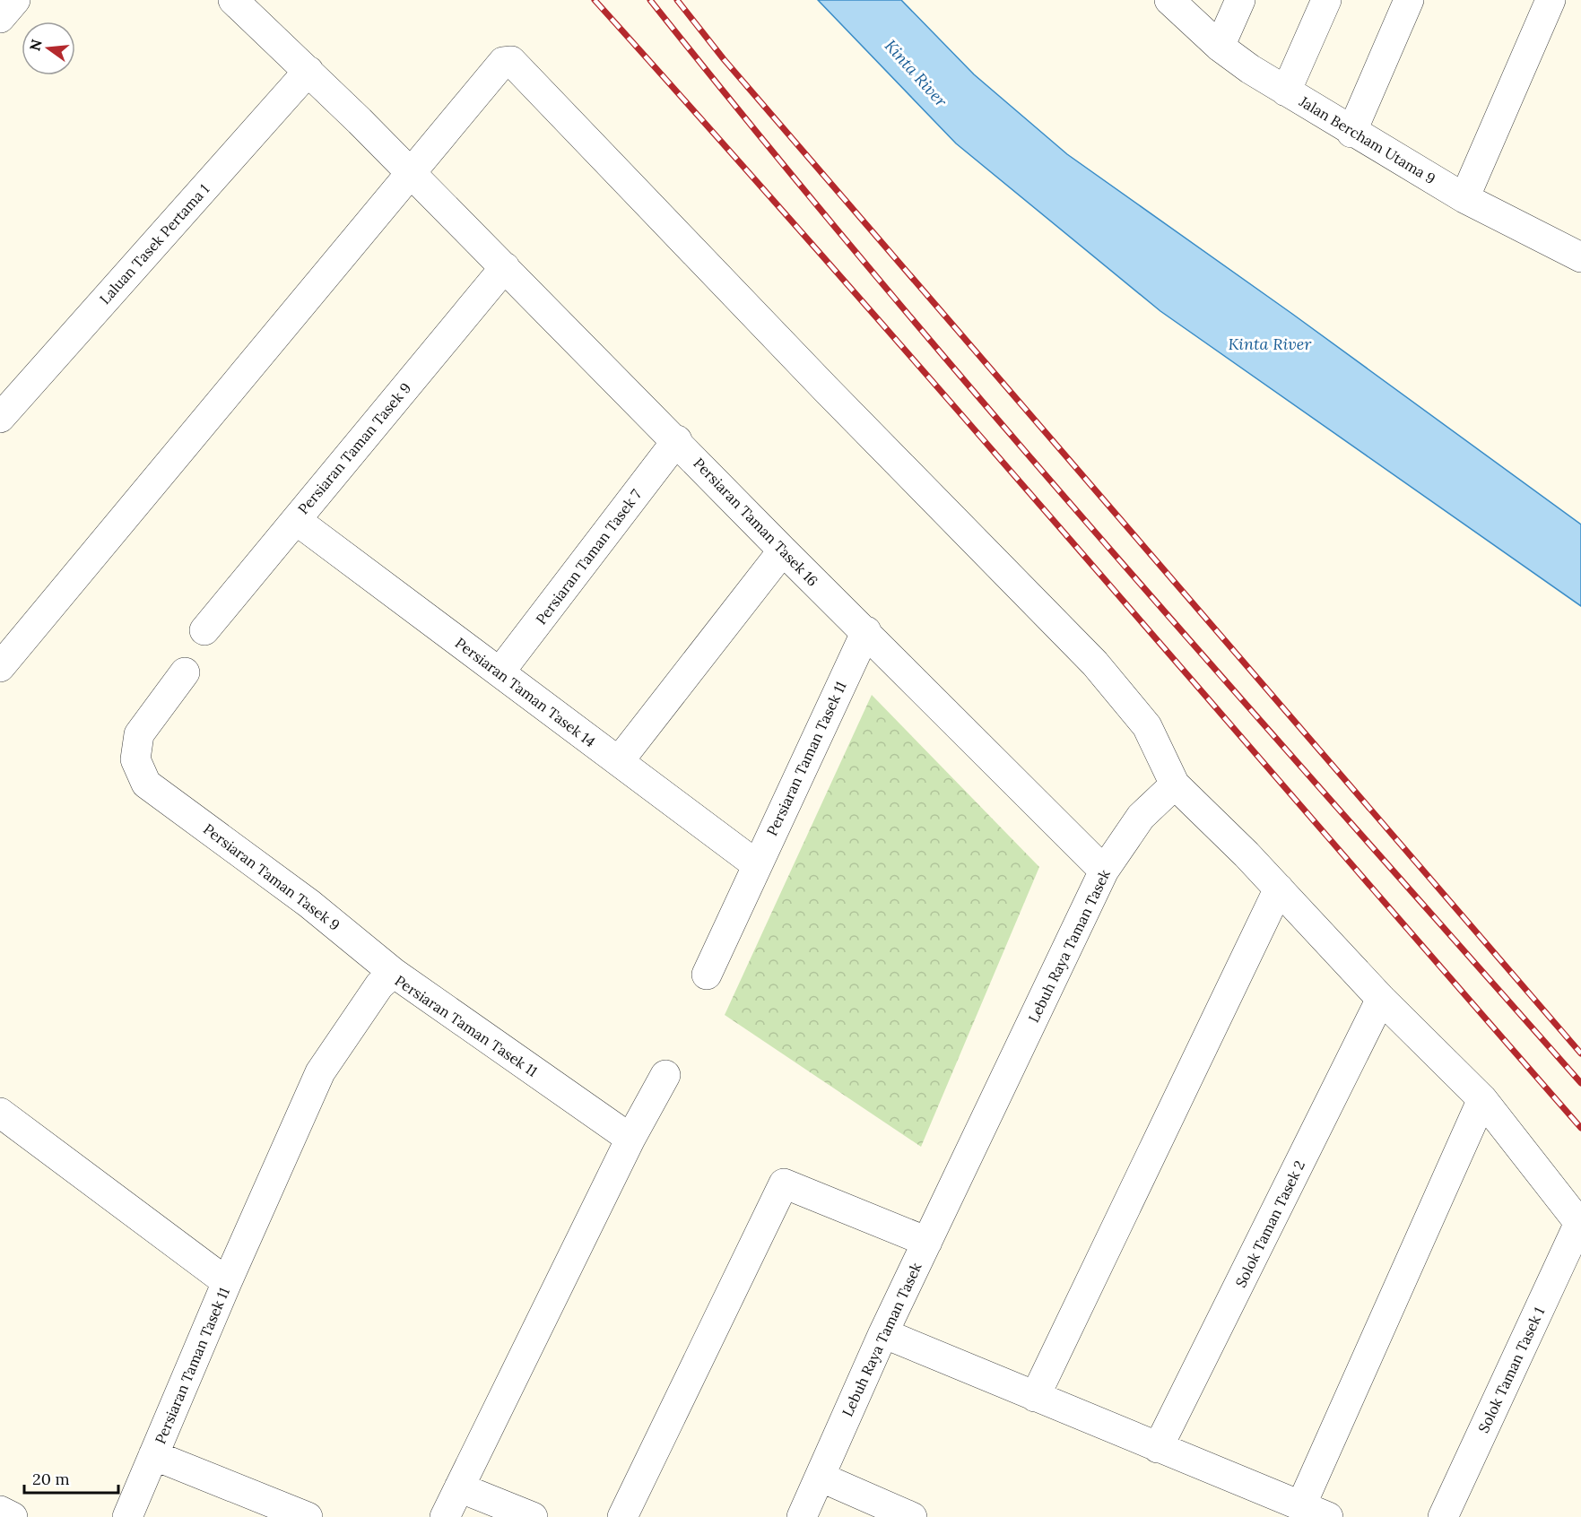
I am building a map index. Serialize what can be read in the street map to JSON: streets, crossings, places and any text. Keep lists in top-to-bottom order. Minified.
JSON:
{"streets":{"street":["Jalan Bercham Utama 9","Laluan Tasek Pertama 1","Persiaran Taman Tasek 9","Persiaran Taman Tasek 16","Persiaran Taman Tasek 7","Persiaran Taman Tasek 14","Persiaran Taman Tasek 11","Lebuh Raya Taman Tasek","Solok Taman Tasek 2","Solok Taman Tasek 1"]},"crossings":[["Laluan Tasek Pertama 1","Persiaran Taman Tasek 16"],["Persiaran Taman Tasek 9","Persiaran Taman Tasek 16"],["Persiaran Taman Tasek 9","Persiaran Taman Tasek 14"],["Persiaran Taman Tasek 9","Persiaran Taman Tasek 11"],["Persiaran Taman Tasek 16","Persiaran Taman Tasek 7"],["Persiaran Taman Tasek 16","Persiaran Taman Tasek 11"],["Persiaran Taman Tasek 16","Lebuh Raya Taman Tasek"],["Persiaran Taman Tasek 7","Persiaran Taman Tasek 14"],["Persiaran Taman Tasek 14","Persiaran Taman Tasek 11"]],"water":["Kinta River"],"scale_bar":"20 m","north":"left"}
